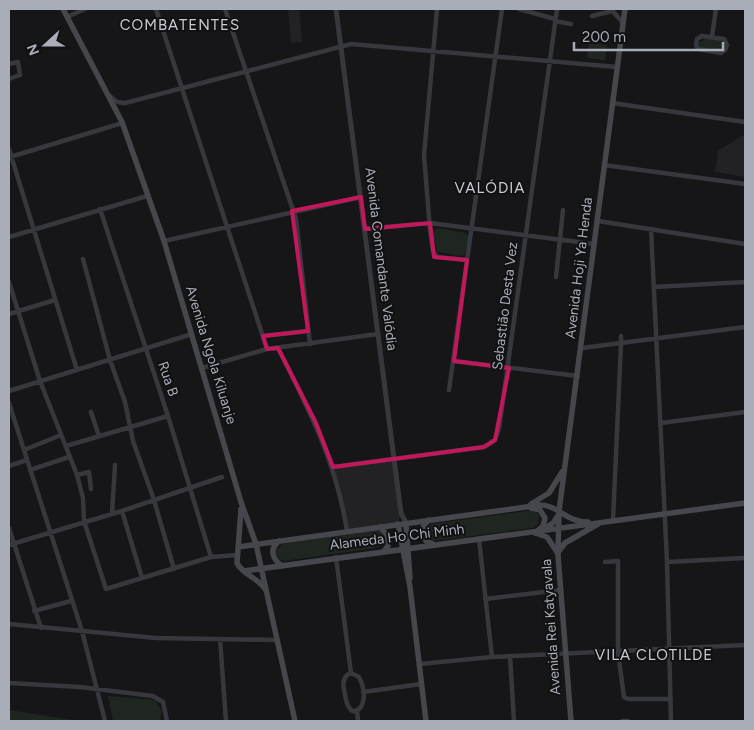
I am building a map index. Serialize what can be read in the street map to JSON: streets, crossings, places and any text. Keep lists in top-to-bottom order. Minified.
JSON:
{"streets":{"main road":["Avenida Comandante Valódia","Avenida Hoji Ya Henda","Avenida Ngola Kiluanje","Alameda Ho Chi Minh","Avenida Rei Katyavala"],"street":["Sebastião Desta Vez","Rua B"]},"crossings":[["Avenida Comandante Valódia","Sebastião Desta Vez"],["Avenida Comandante Valódia","Alameda Ho Chi Minh"],["Avenida Hoji Ya Henda","Alameda Ho Chi Minh"],["Avenida Hoji Ya Henda","Avenida Rei Katyavala"],["Avenida Ngola Kiluanje","Alameda Ho Chi Minh"],["Alameda Ho Chi Minh","Avenida Rei Katyavala"]],"districts":["COMBATENTES","VALÓDIA","VILA CLOTILDE"],"scale_bar":"200 m","north":"left"}
